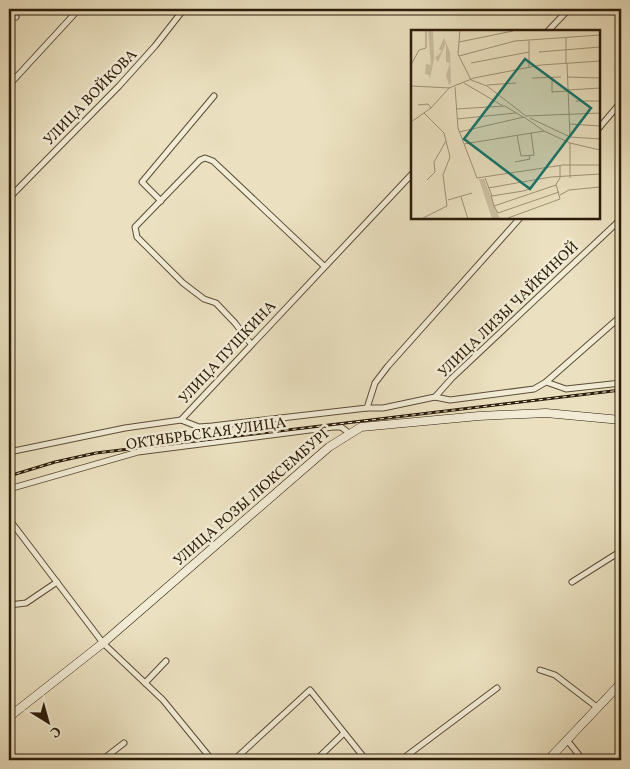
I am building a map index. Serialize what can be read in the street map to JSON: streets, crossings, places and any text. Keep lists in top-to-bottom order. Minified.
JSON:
{"streets":{"main road":["УЛИЦА РОЗЫ ЛЮКСЕМБУРГ"],"street":["УЛИЦА ВОЙКОВА","УЛИЦА ЛИЗЫ ЧАЙКИНОЙ","УЛИЦА ПУШКИНА","ОКТЯБРЬСКАЯ УЛИЦА"]},"crossings":[["УЛИЦА ЛИЗЫ ЧАЙКИНОЙ","УЛИЦА РОЗЫ ЛЮКСЕМБУРГ"],["УЛИЦА ПУШКИНА","УЛИЦА РОЗЫ ЛЮКСЕМБУРГ"],["ОКТЯБРЬСКАЯ УЛИЦА","УЛИЦА РОЗЫ ЛЮКСЕМБУРГ"]],"north":"bottom right"}
